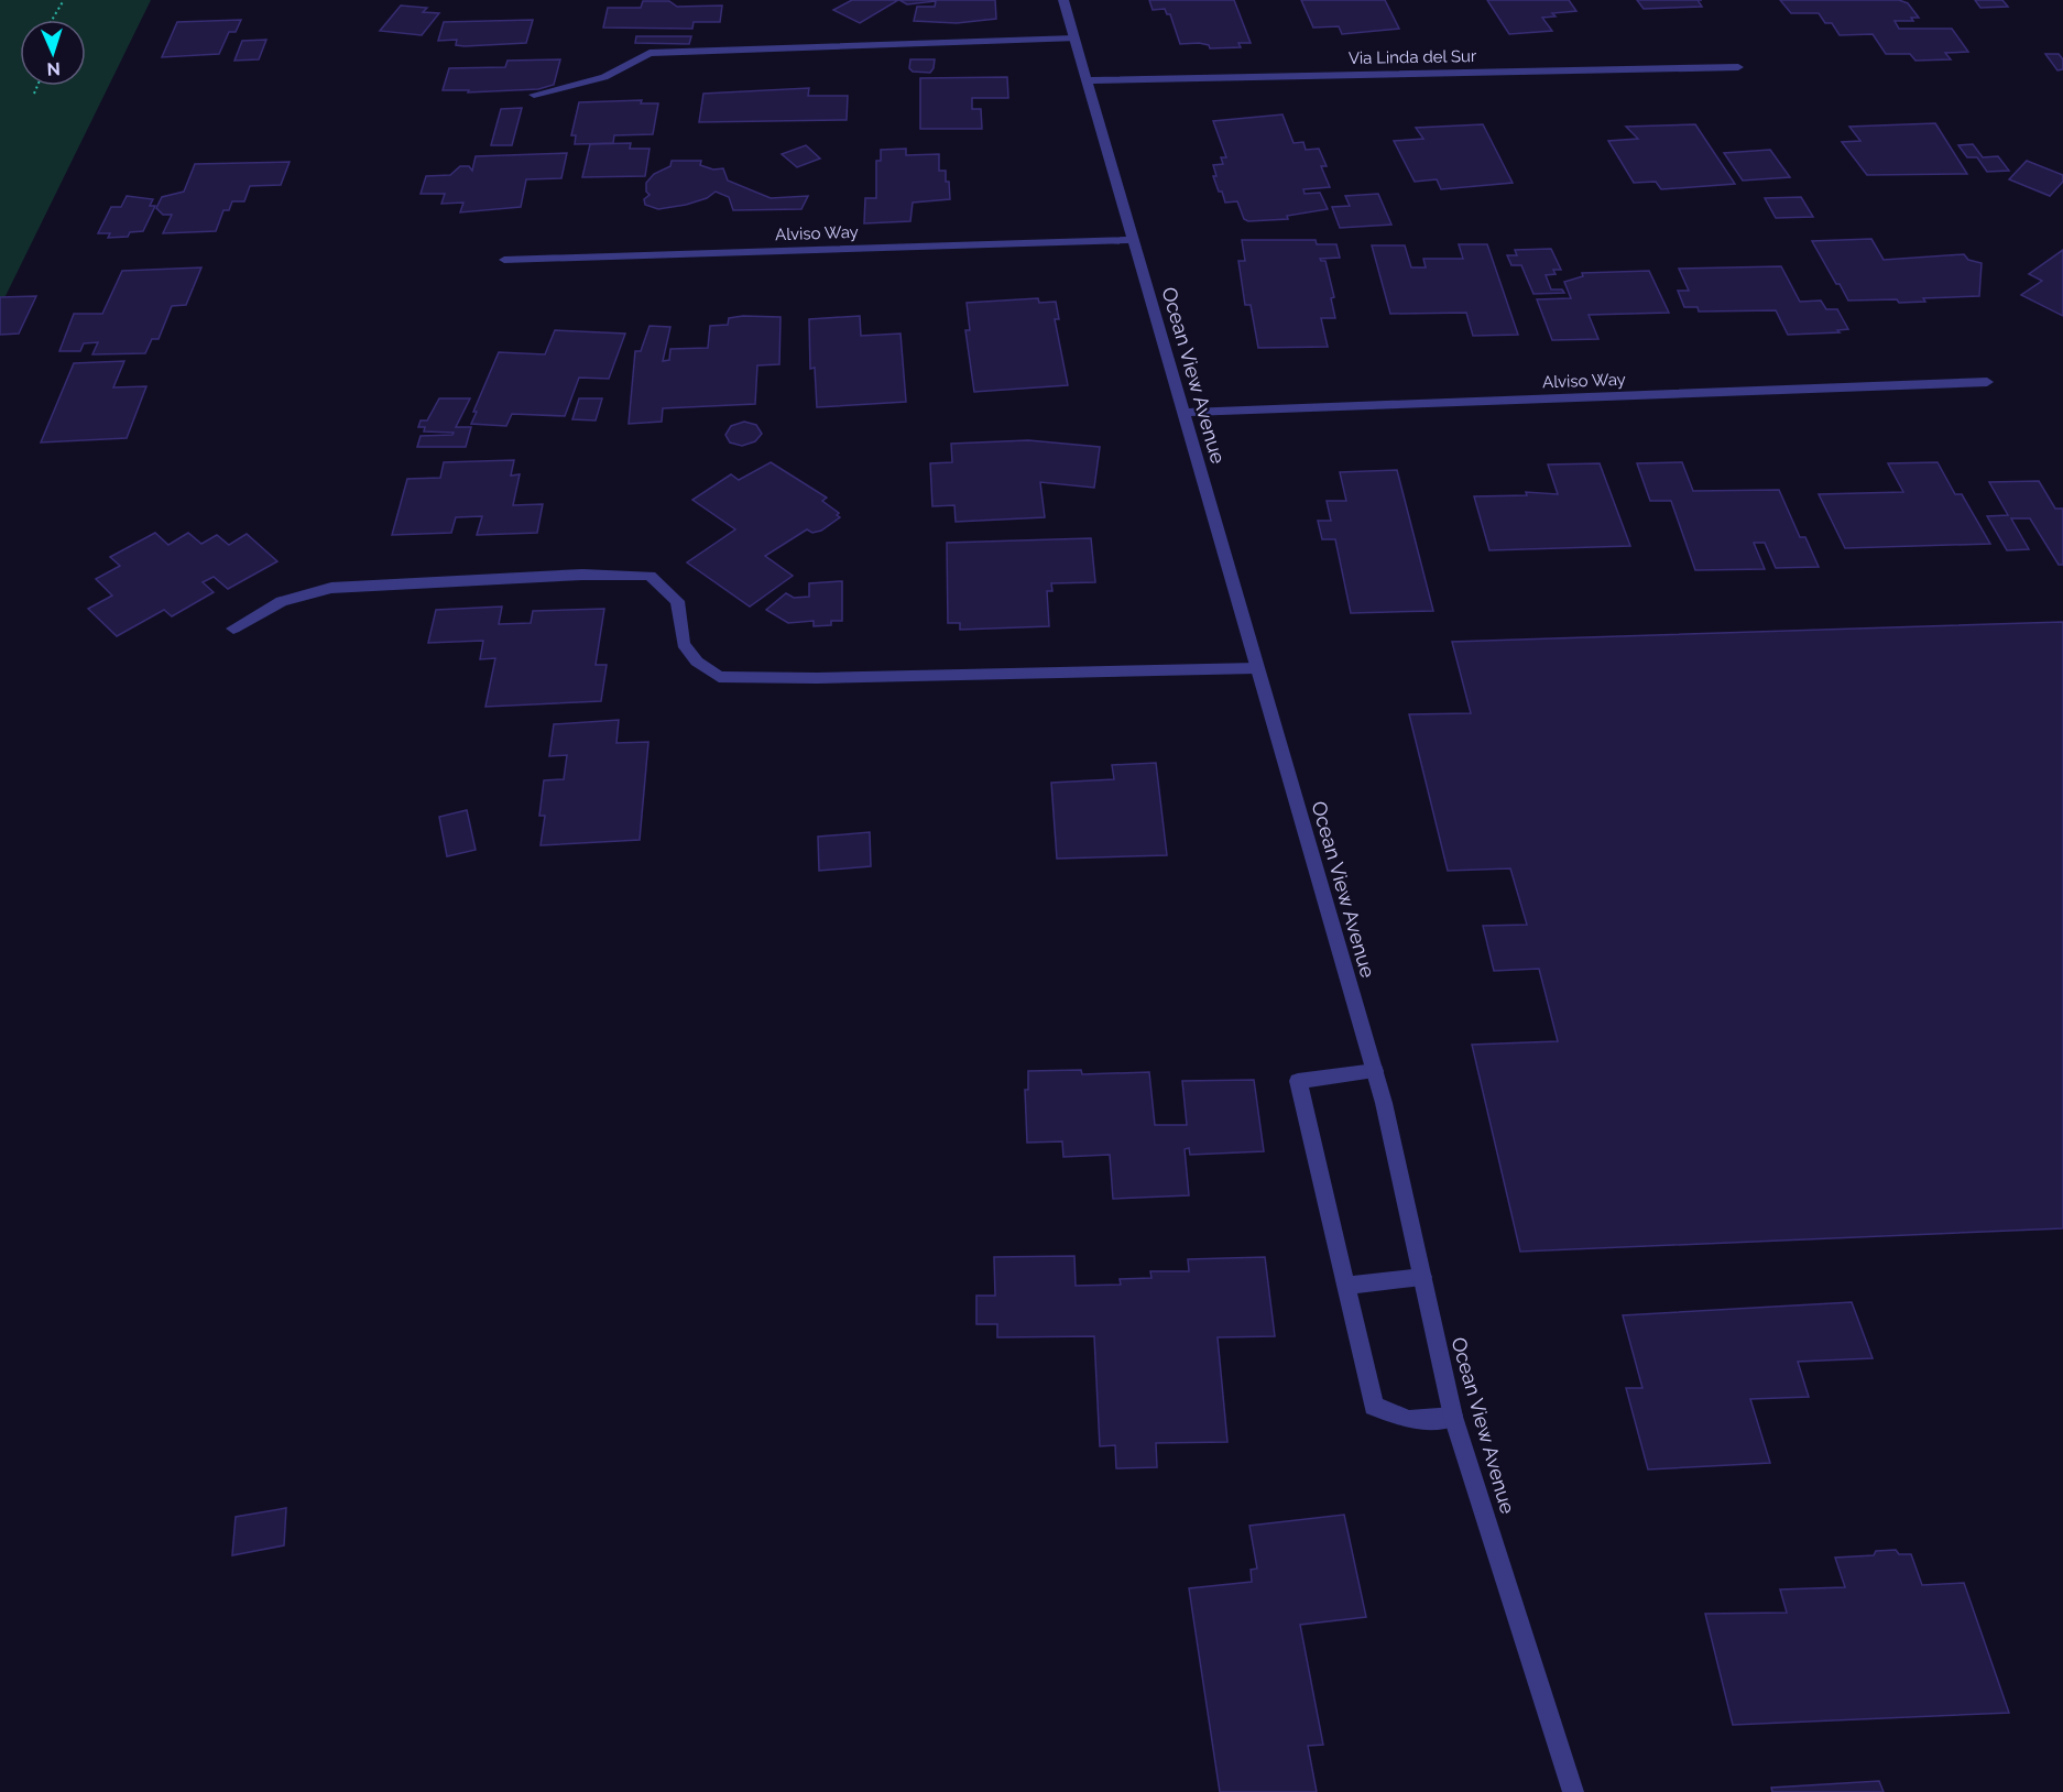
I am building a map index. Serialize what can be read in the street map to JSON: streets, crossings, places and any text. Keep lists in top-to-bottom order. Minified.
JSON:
{"streets":{"street":["Via Linda del Sur","Alviso Way","Ocean View Avenue"]},"crossings":[["Via Linda del Sur","Ocean View Avenue"],["Alviso Way","Ocean View Avenue"]],"north":"bottom"}
